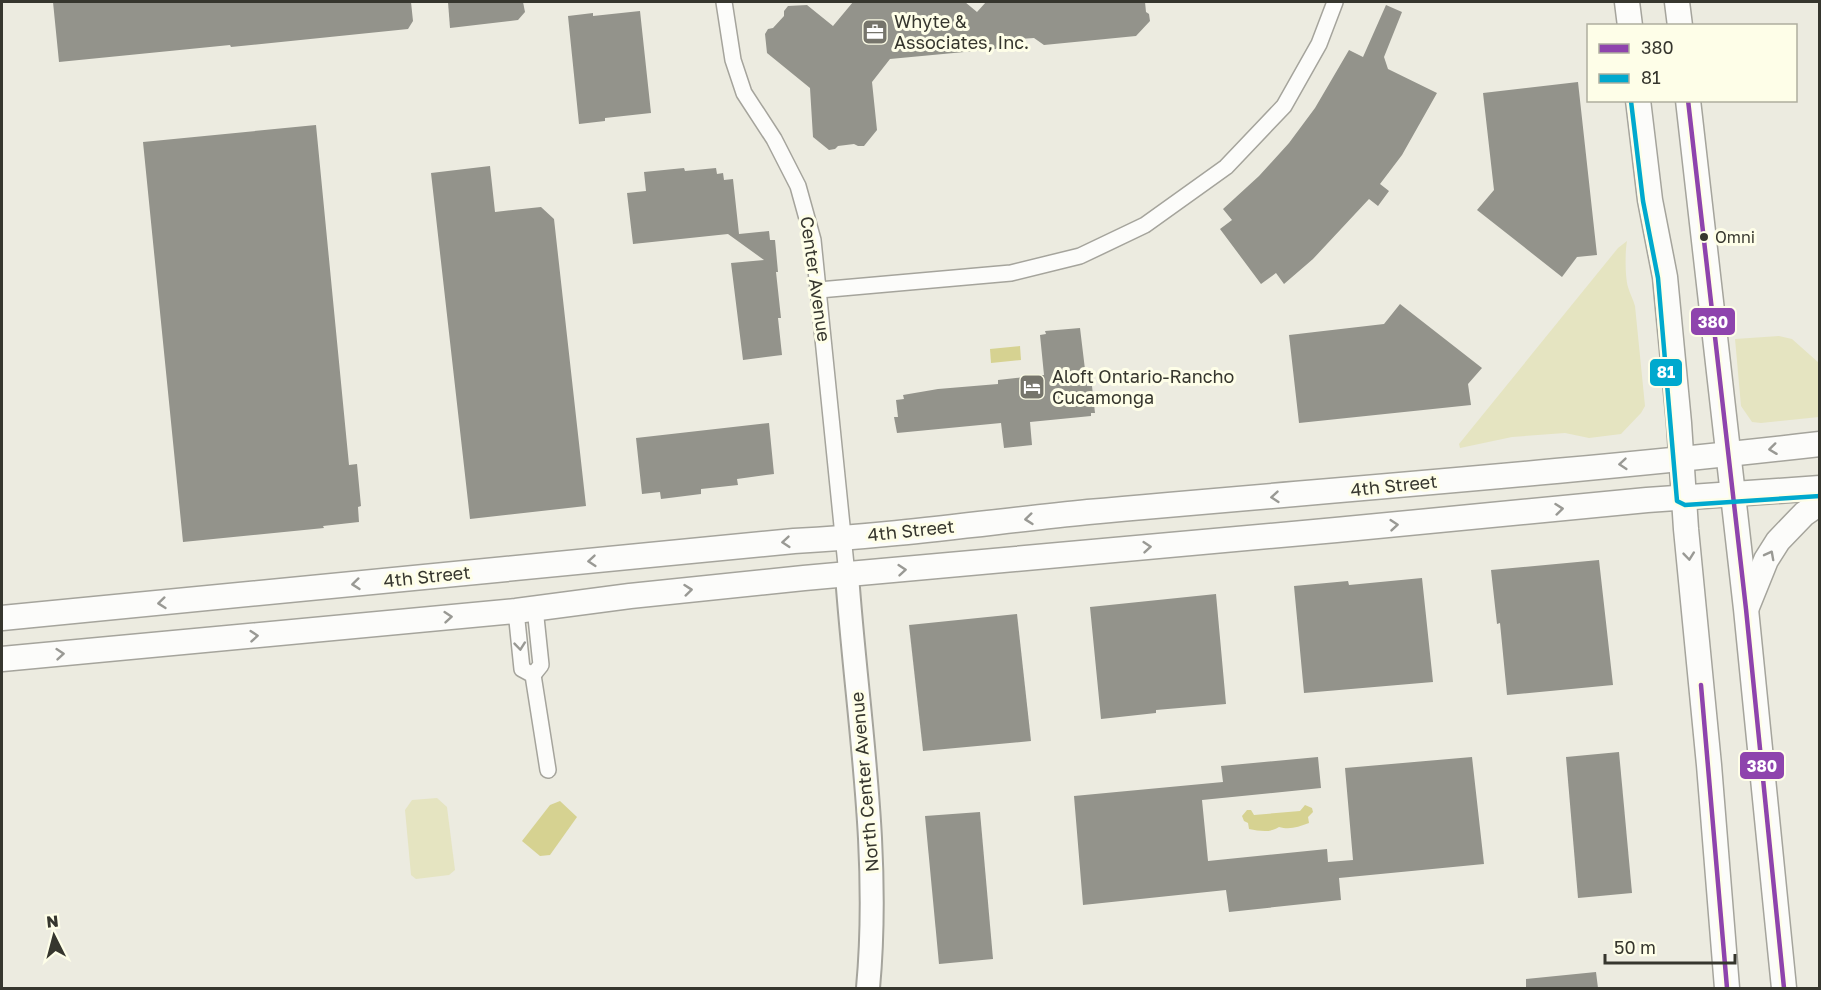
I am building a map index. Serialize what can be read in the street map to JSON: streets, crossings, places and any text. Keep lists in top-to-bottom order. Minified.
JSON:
{"streets":{"main road":["4th Street"],"street":["Center Avenue","North Center Avenue"]},"crossings":[["Center Avenue","4th Street"],["Center Avenue","North Center Avenue"],["4th Street","North Center Avenue"]],"places":{"office":["Whyte & Associates, Inc."],"other":["Omni"],"hotel":["Aloft Ontario-Rancho Cucamonga"]},"lines":["transit line 380","transit line 81"],"legend":["380","81"],"scale_bar":"50 m","north":"top"}
